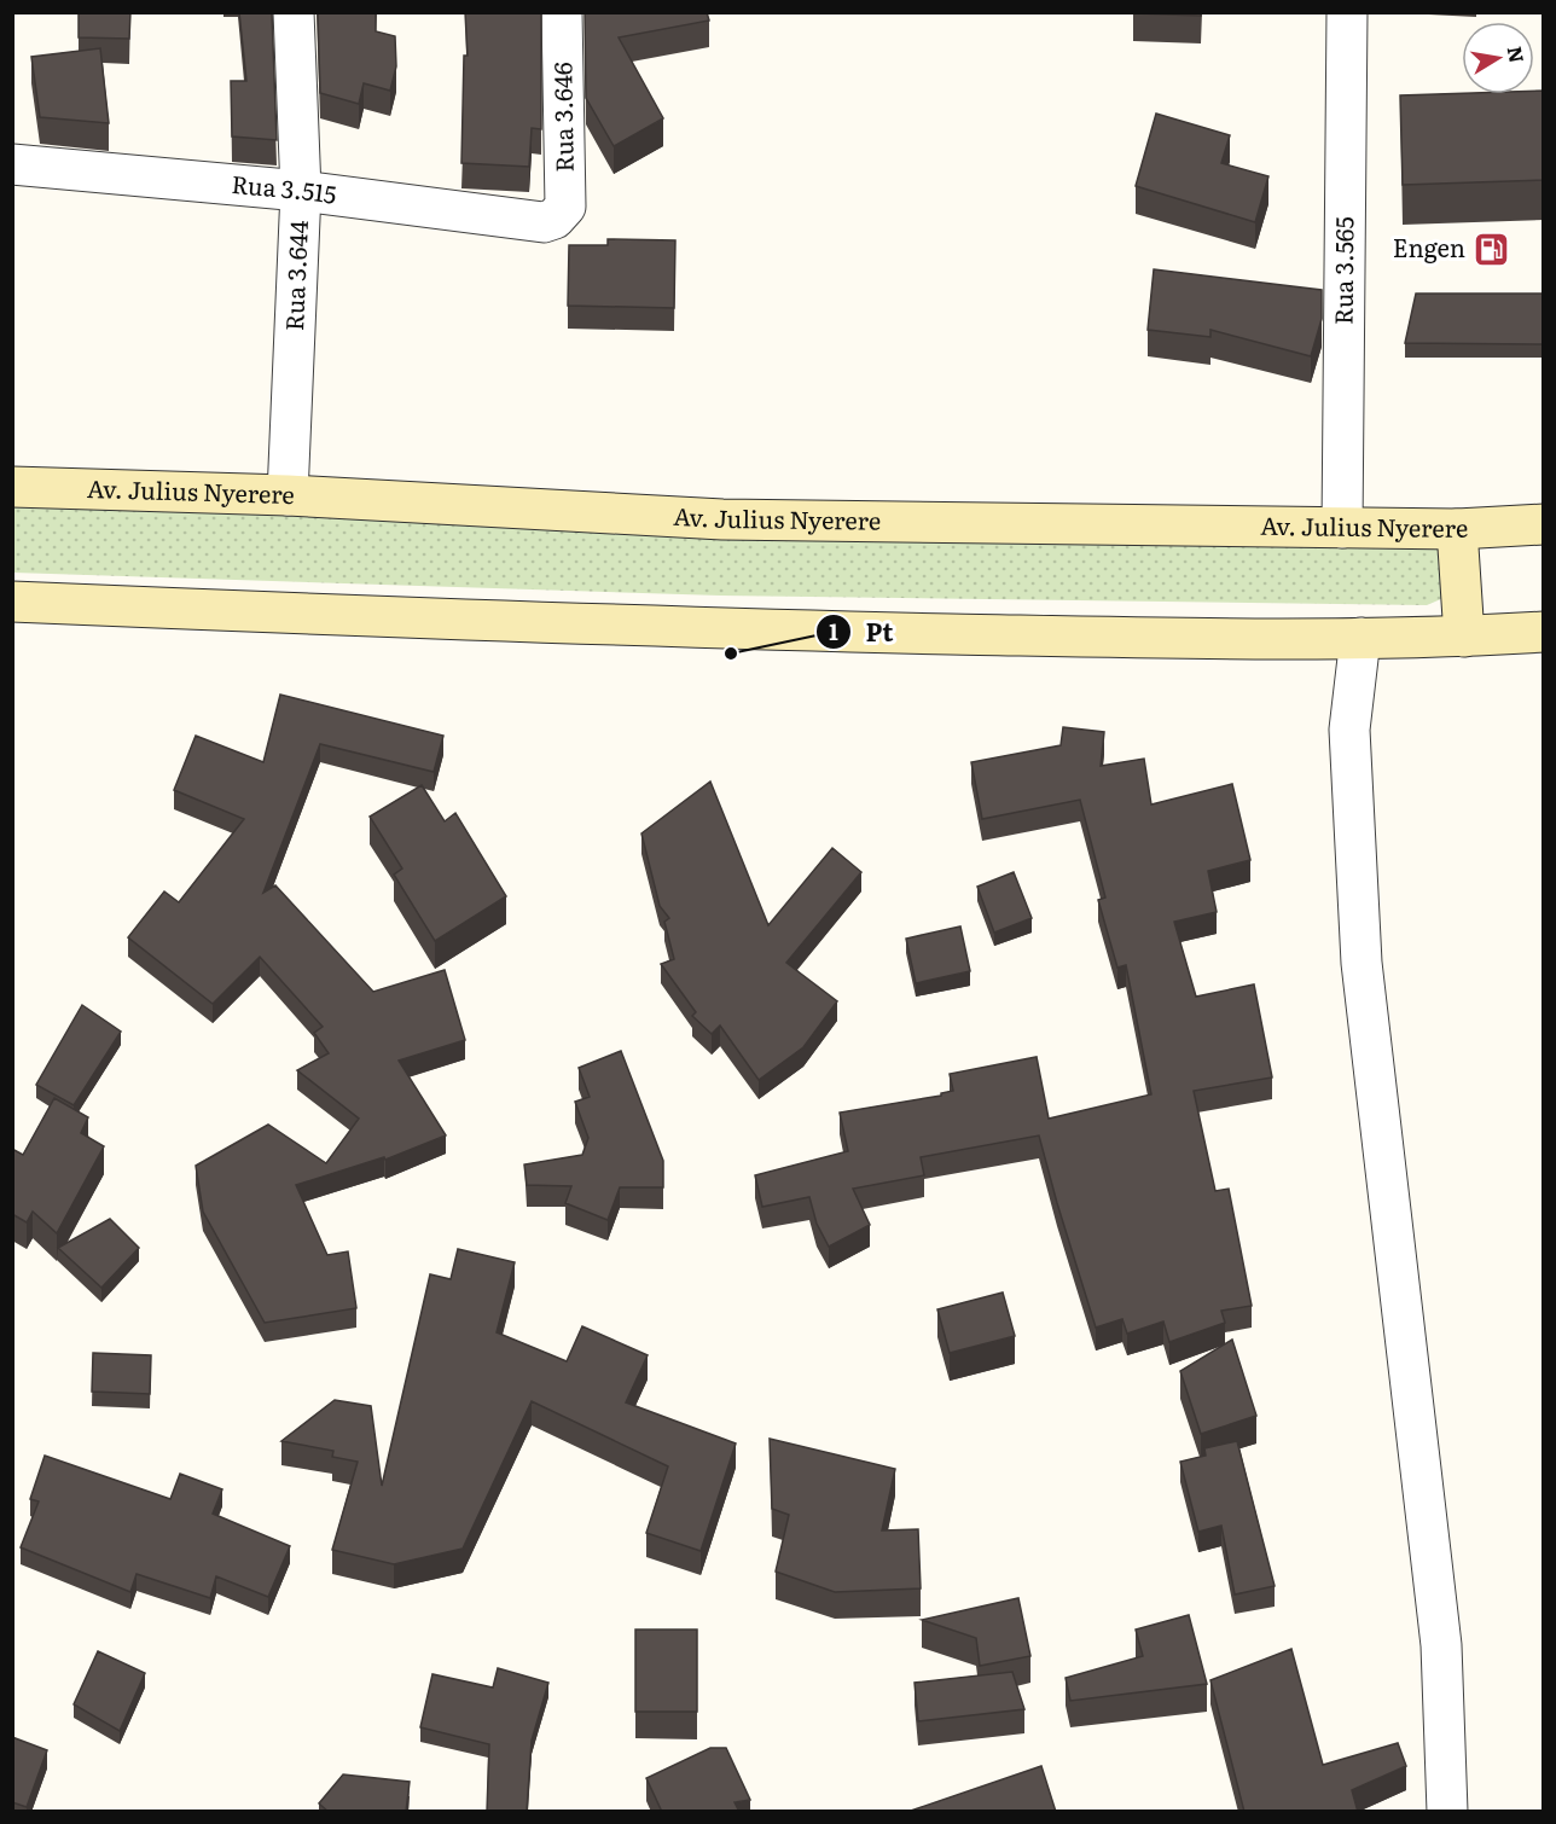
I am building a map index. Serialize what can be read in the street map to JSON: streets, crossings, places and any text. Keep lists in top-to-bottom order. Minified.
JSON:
{"streets":{"main road":["Av. Julius Nyerere"],"street":["Rua 3.646","Rua 3.515","Rua 3.565","Rua 3.644"]},"crossings":[["Rua 3.646","Rua 3.515"],["Rua 3.515","Rua 3.644"],["Rua 3.565","Av. Julius Nyerere"],["Rua 3.644","Av. Julius Nyerere"]],"places":{"fuel station":["Engen"],"other":["Pt"]},"north":"right"}
